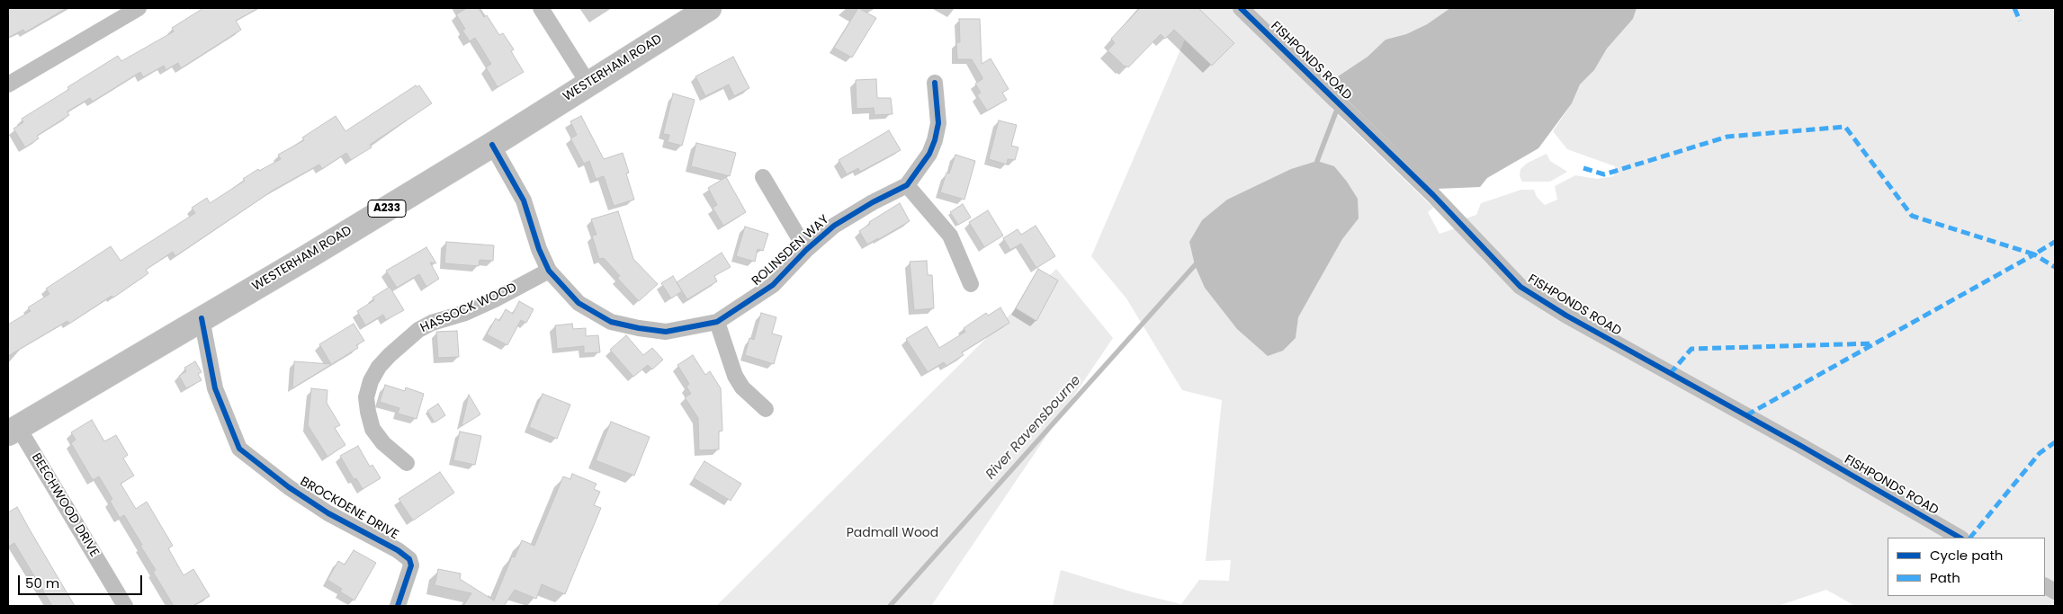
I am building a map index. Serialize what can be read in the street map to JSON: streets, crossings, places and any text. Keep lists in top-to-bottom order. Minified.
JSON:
{"streets":{"main road":["WESTERHAM ROAD","A233"],"street":["FISHPONDS ROAD","ROLINSDEN WAY","HASSOCK WOOD","BEECHWOOD DRIVE","BROCKDENE DRIVE"]},"crossings":[["WESTERHAM ROAD","ROLINSDEN WAY"],["WESTERHAM ROAD","BEECHWOOD DRIVE"],["WESTERHAM ROAD","BROCKDENE DRIVE"],["ROLINSDEN WAY","HASSOCK WOOD"]],"water":["River Ravensbourne"],"parks":["Padmall Wood"],"legend":["Cycle path","Path"],"scale_bar":"50 m"}
